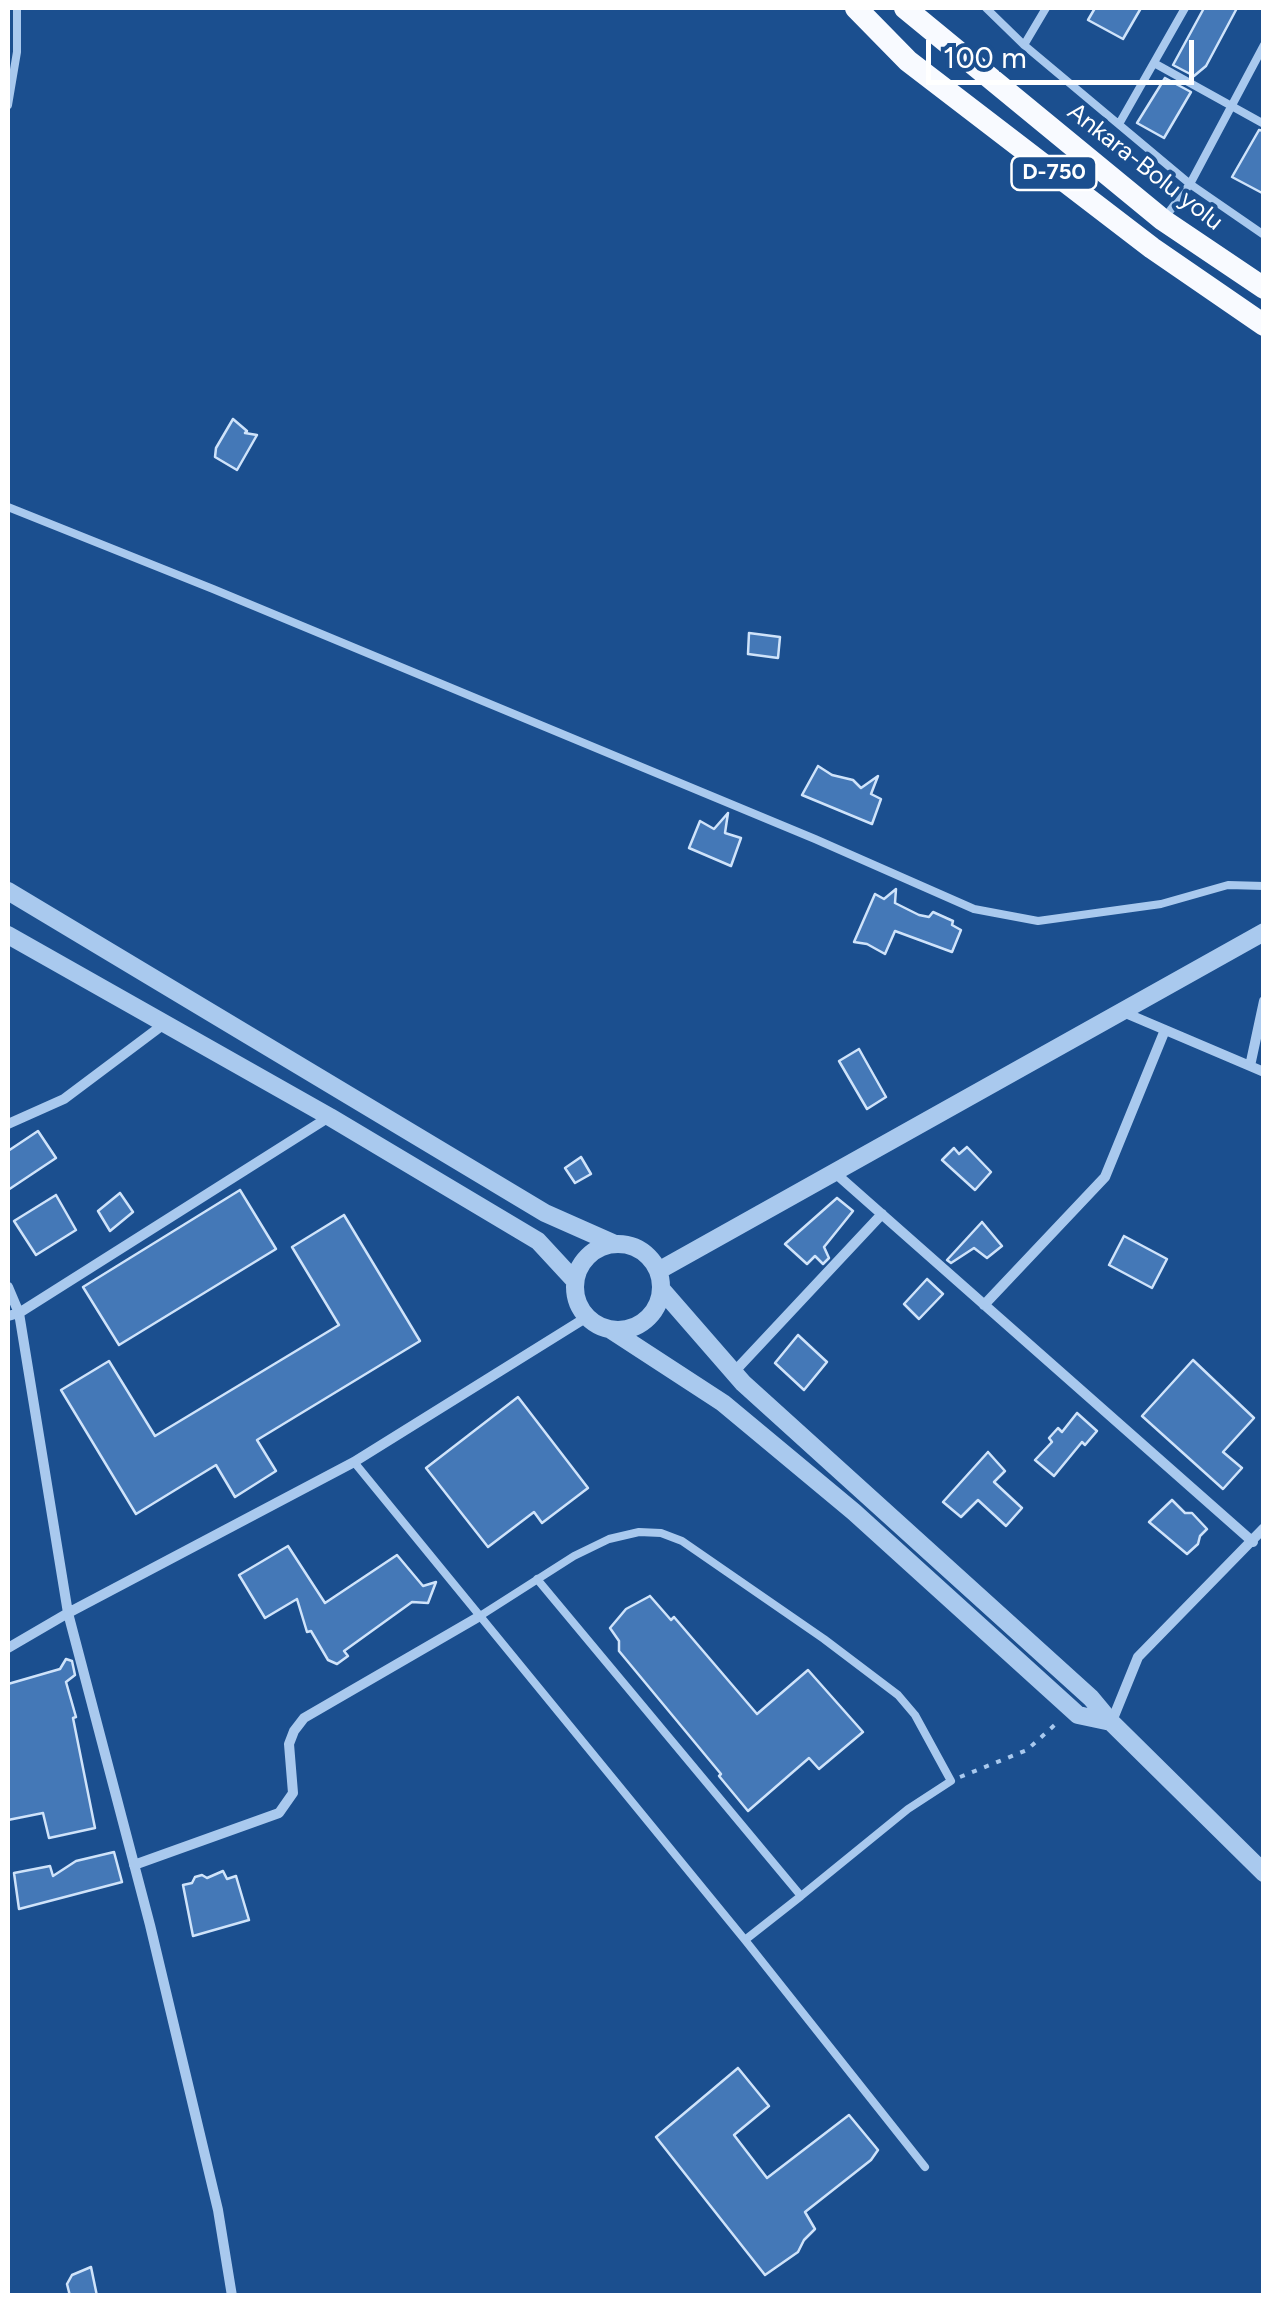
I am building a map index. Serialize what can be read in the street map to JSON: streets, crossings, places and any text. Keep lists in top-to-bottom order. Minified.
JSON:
{"streets":{"highway":["Ankara-Bolu yolu","D-750"]},"scale_bar":"100 m"}
